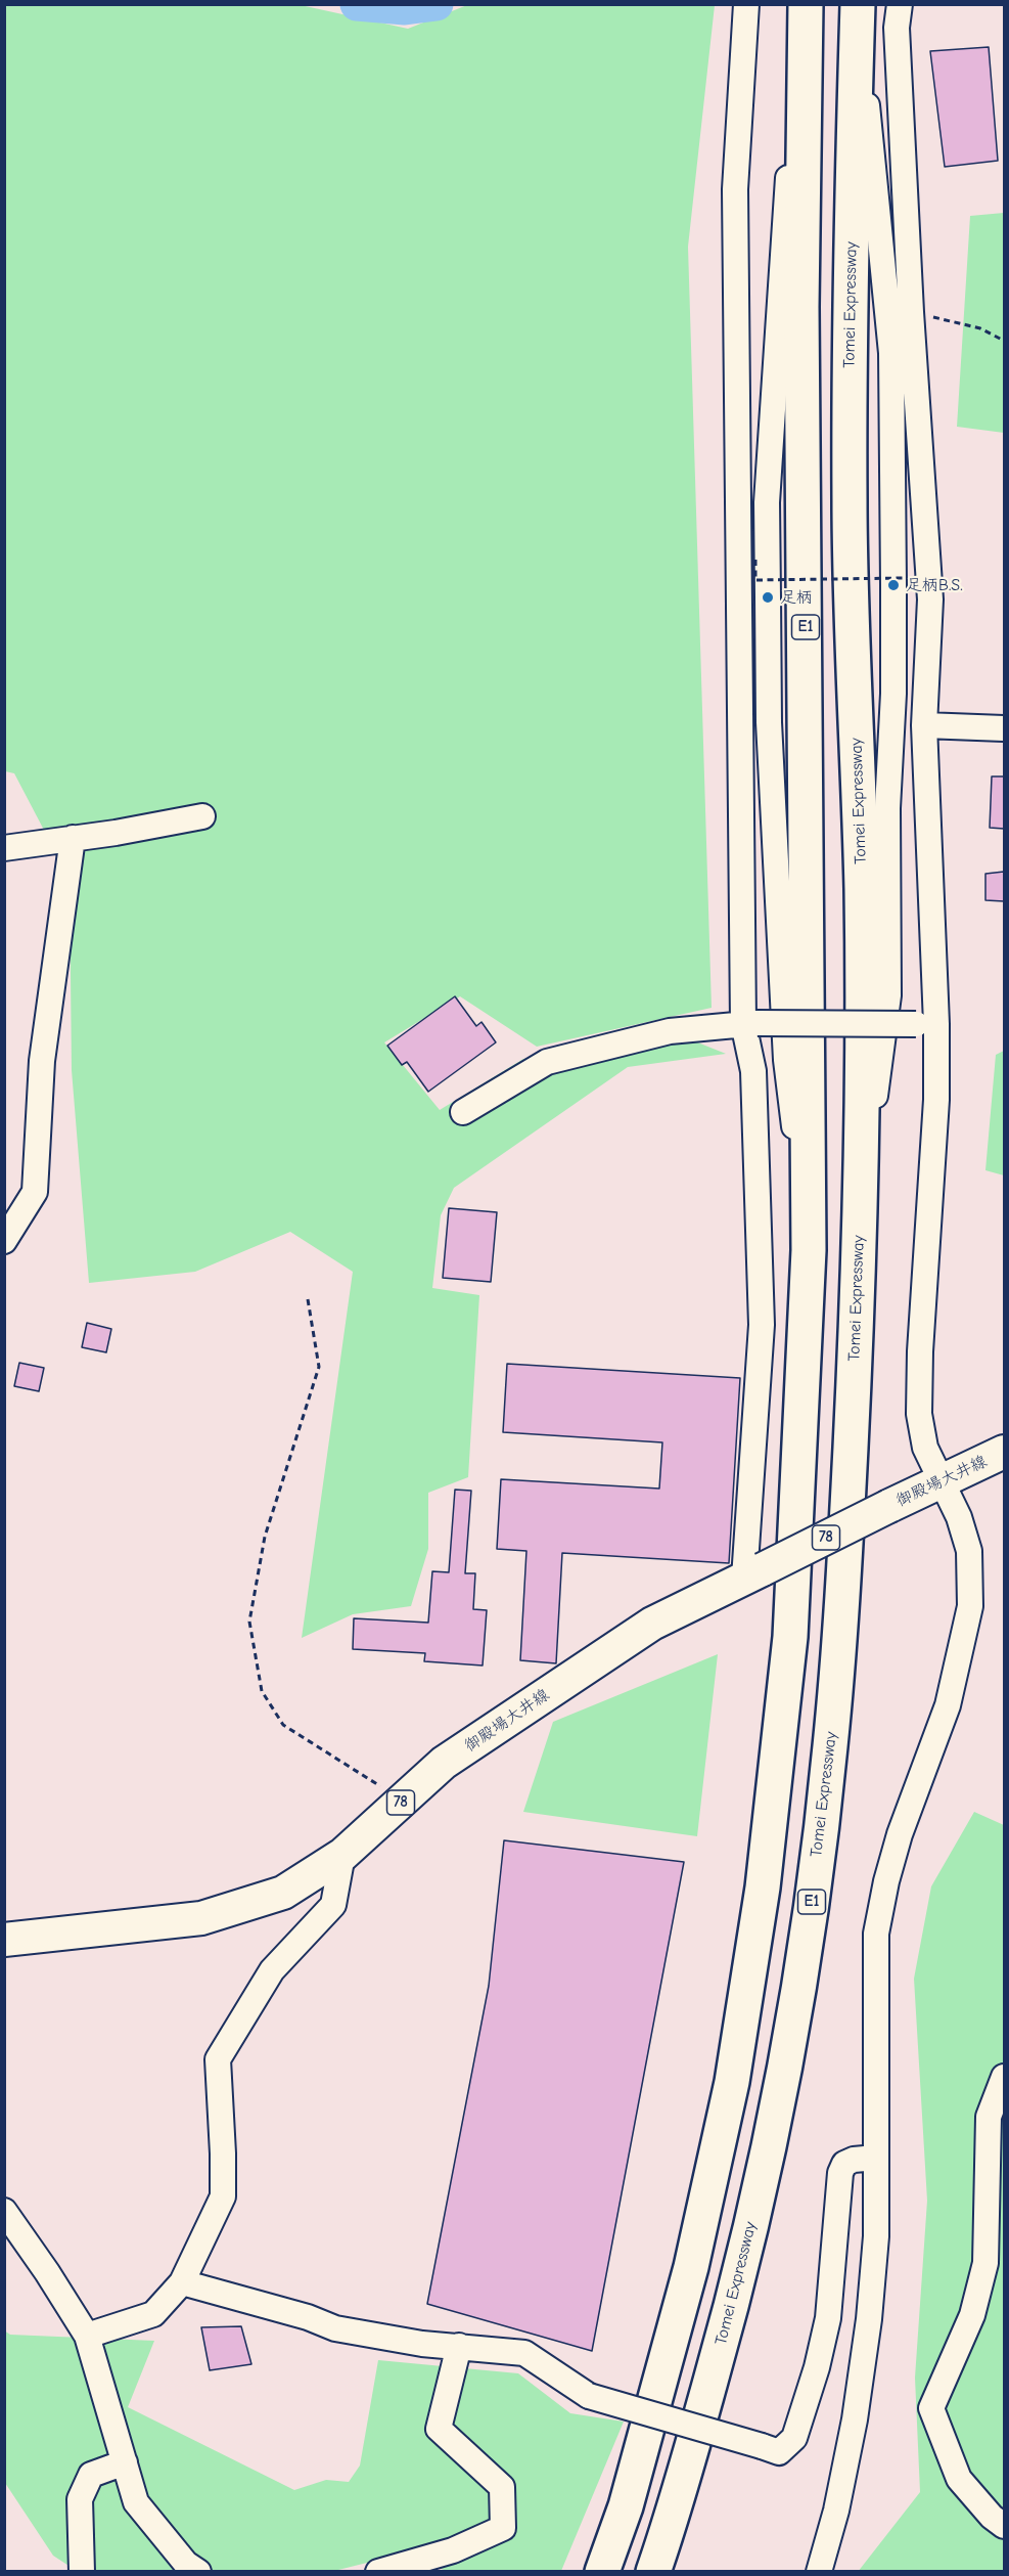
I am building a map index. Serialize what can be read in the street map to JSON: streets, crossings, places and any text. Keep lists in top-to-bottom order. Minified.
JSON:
{"streets":{"highway":["Tomei Expressway","E1"],"main road":["御殿場大井線","78"]},"places":["足柄B.S.","足柄"]}
